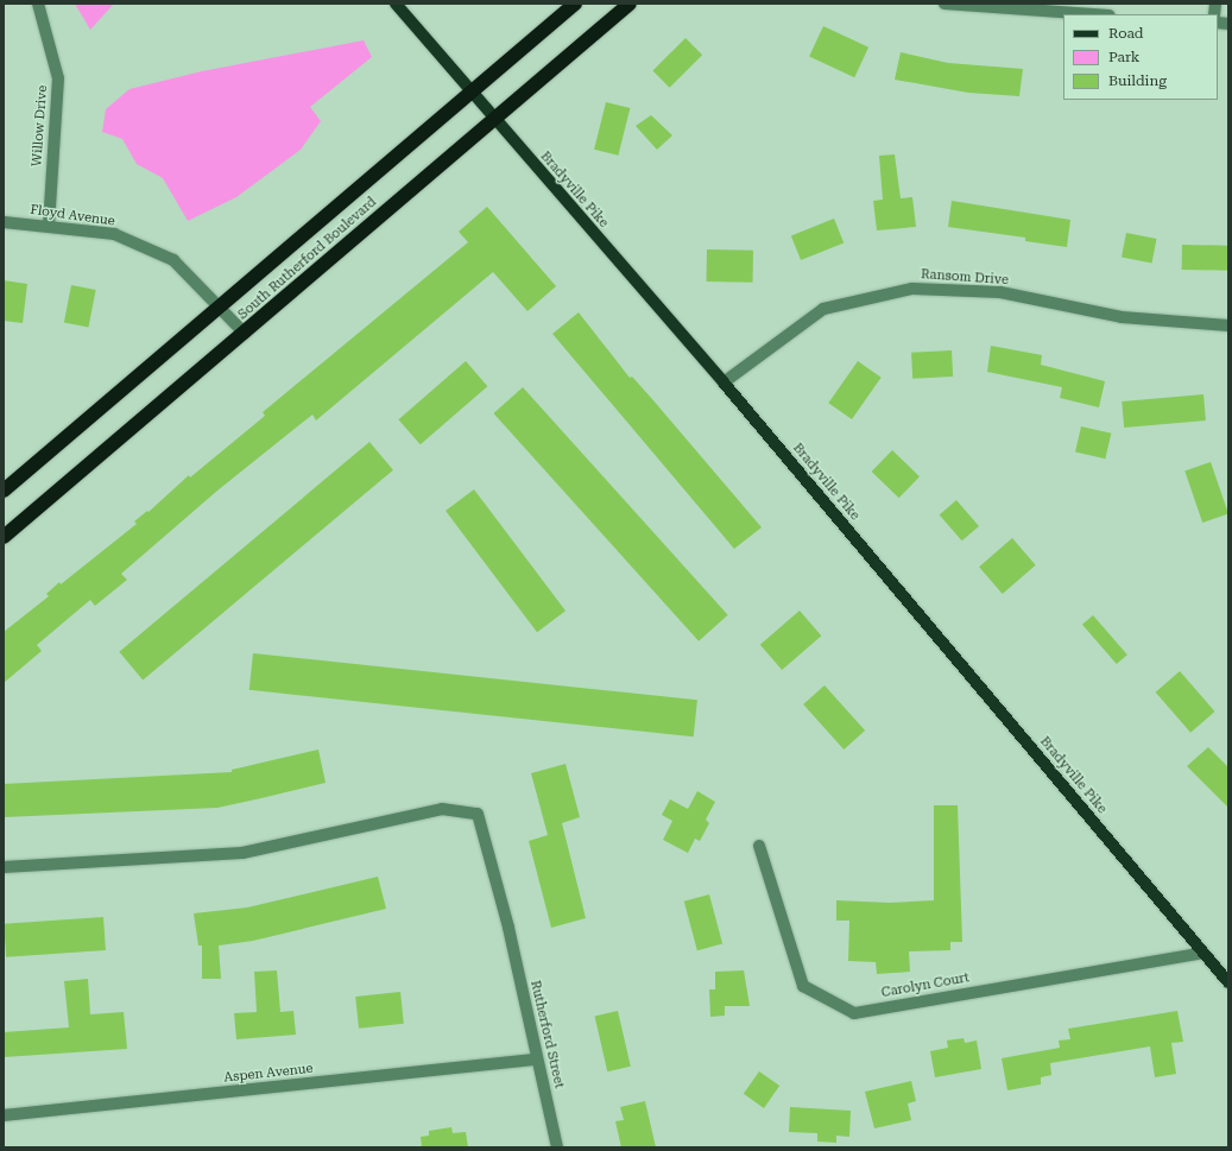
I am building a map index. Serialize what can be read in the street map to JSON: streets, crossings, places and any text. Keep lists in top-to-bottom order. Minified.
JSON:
{"streets":{"highway":["South Rutherford Boulevard"],"main road":["Bradyville Pike"],"street":["Willow Drive","Floyd Avenue","Ransom Drive","Carolyn Court","Rutherford Street","Aspen Avenue"]},"crossings":[["Willow Drive","Floyd Avenue"],["Bradyville Pike","South Rutherford Boulevard"],["Bradyville Pike","Ransom Drive"],["Bradyville Pike","Carolyn Court"],["Floyd Avenue","South Rutherford Boulevard"],["Rutherford Street","Aspen Avenue"]],"legend":["Road","Park","Building"]}
